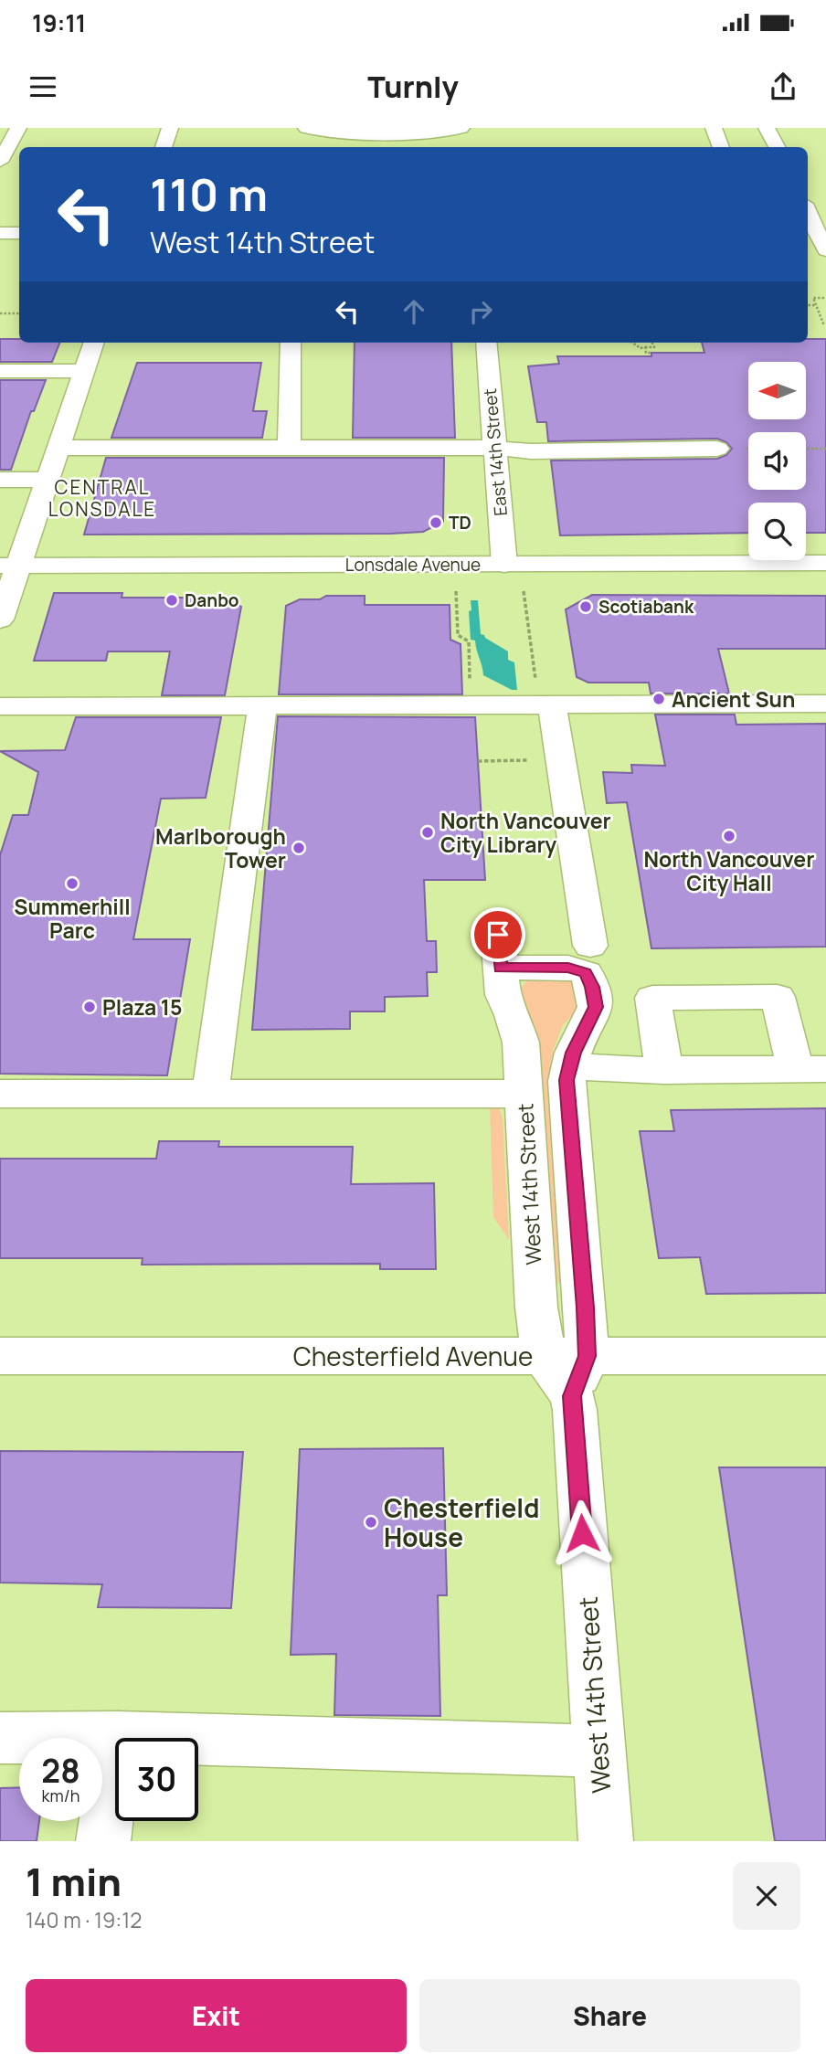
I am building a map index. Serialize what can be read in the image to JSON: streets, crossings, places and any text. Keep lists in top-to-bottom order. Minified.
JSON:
{"streets":{"street":["East 14th Street","Lonsdale Avenue","West 14th Street","Chesterfield Avenue"]},"crossings":[["East 14th Street","Lonsdale Avenue"],["West 14th Street","Chesterfield Avenue"]],"districts":["CENTRAL LONSDALE"],"places":["TD","Danbo","Scotiabank","Ancient Sun","North Vancouver City Library","North Vancouver City Hall","Marlborough Tower","Summerhill Parc","Plaza 15","Chesterfield House"],"north":"left","page":{"status":"19:11","header":"Turnly","turn":["110 m","West 14th Street"],"speed":"28 km/h","limit":"30","heading":["1 min","140 m · 19:12"],"buttons":["Exit","Share"]}}
